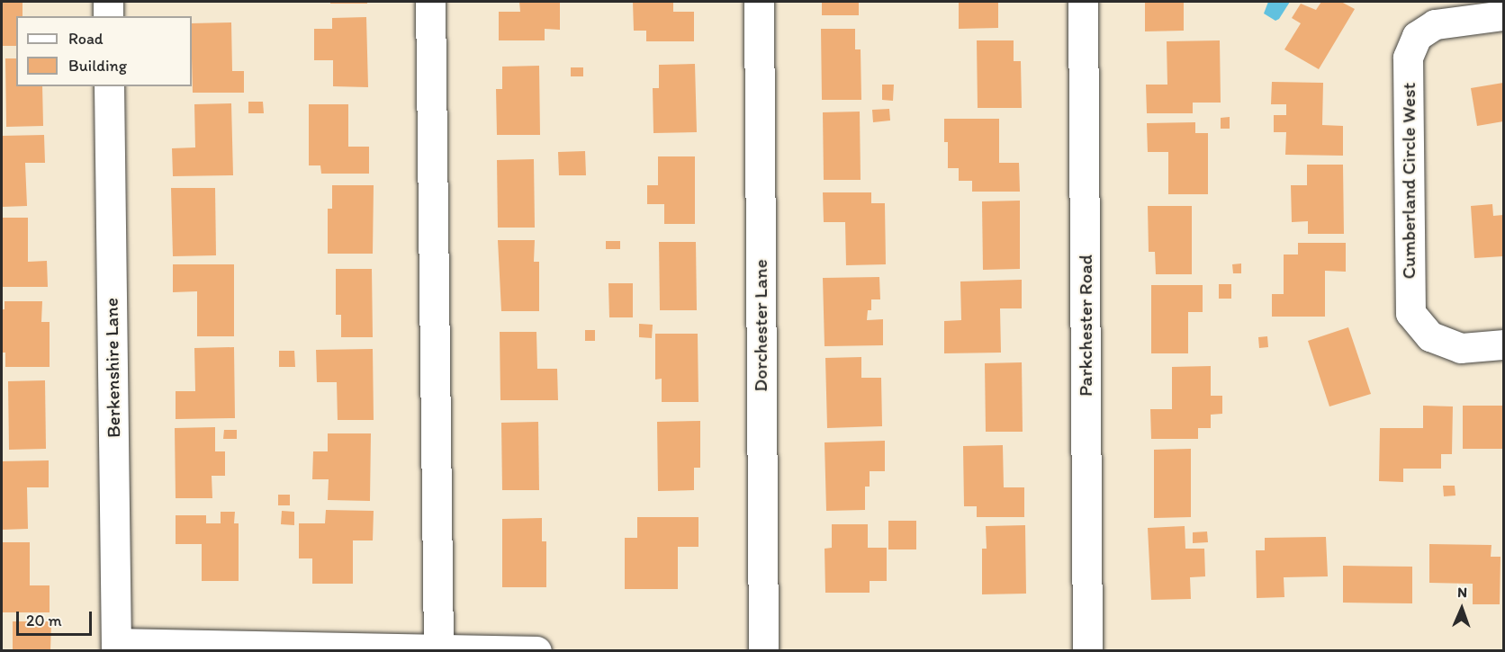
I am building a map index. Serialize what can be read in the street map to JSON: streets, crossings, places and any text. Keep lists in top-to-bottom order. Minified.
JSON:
{"streets":{"street":["Cumberland Circle West","Dorchester Lane","Parkchester Road","Berkenshire Lane"]},"legend":["Road","Building"],"scale_bar":"20 m","north":"top"}
